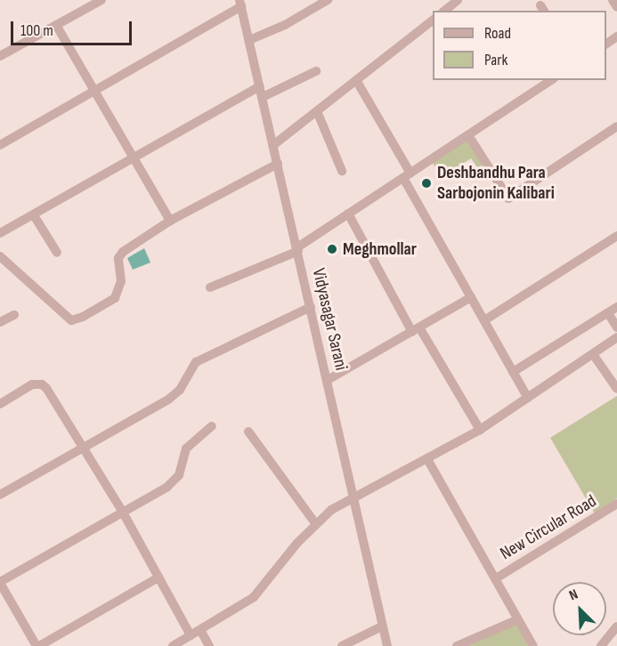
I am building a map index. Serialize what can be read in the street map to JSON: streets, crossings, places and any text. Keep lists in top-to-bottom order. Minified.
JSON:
{"streets":{"street":["Vidyasagar Sarani","New Circular Road"]},"places":["Deshbandhu Para Sarbojonin Kalibari","Meghmollar"],"legend":["Road","Park"],"scale_bar":"100 m","north":"top left"}
